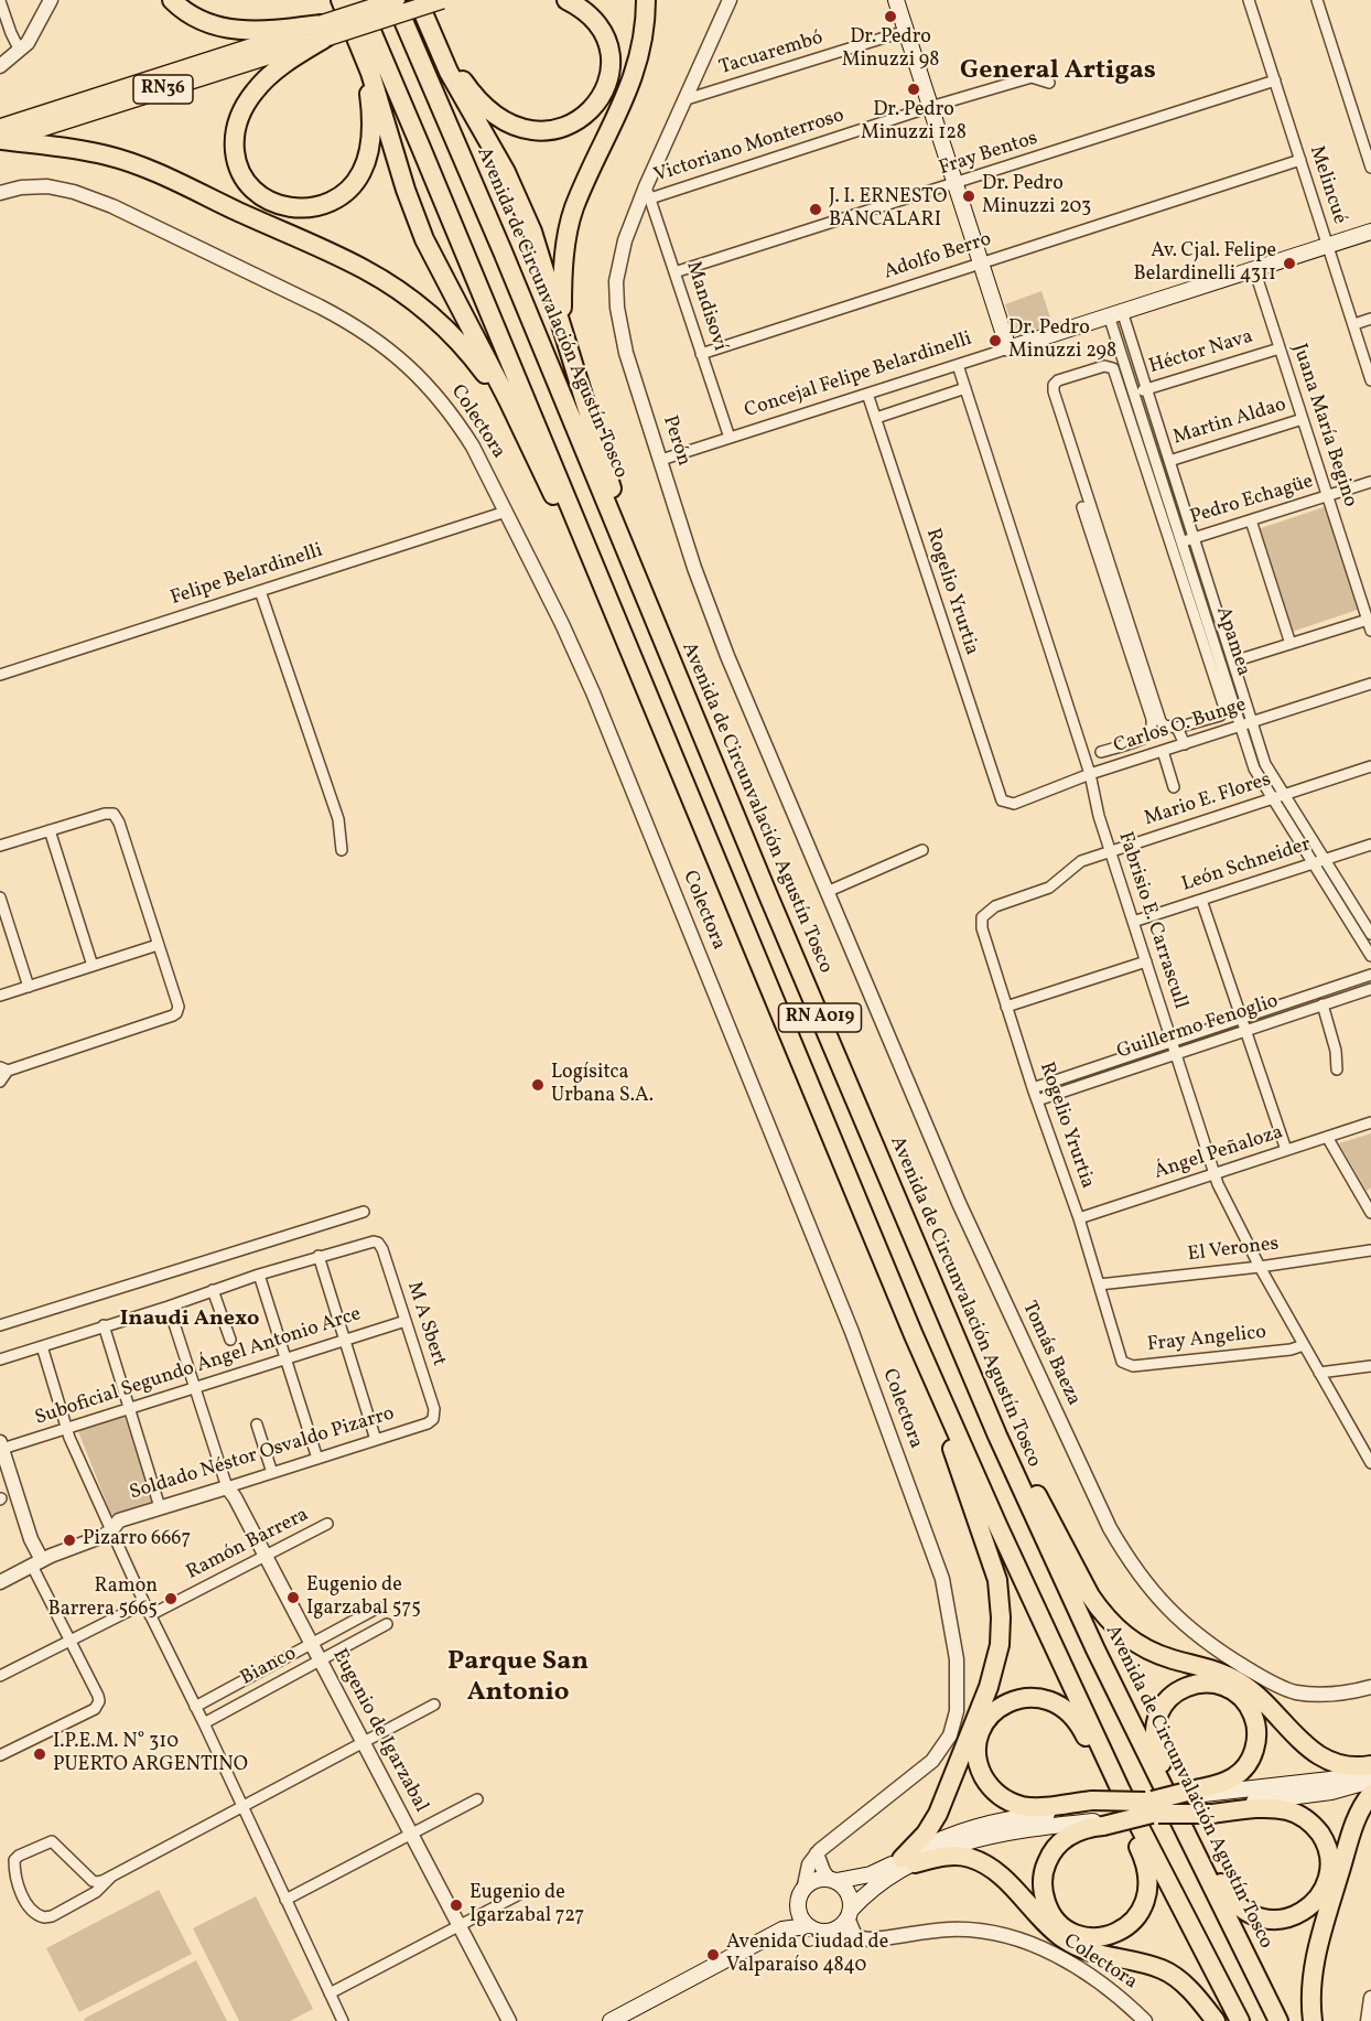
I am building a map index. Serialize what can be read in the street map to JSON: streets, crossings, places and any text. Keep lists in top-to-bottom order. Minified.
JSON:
{"streets":{"highway":["RN36","Avenida de Circunvalación Agustín Tosco","RN A019"],"main road":["Concejal Felipe Belardinelli"],"street":["Tacuarembó","Victoriano Monterroso","Fray Bentos","Melincué","Adolfo Berro","Mandisoví","Héctor Nava","Colectora","Martin Aldao","Juana María Begino","Perón","Pedro Echagüe","Felipe Belardinelli","Rogelio Yrurtia","Apamea","Carlos O. Bunge","Mario E. Flores","León Schneider","Fabrisio E. Carrascull","Guillermo Fenoglio","Ángel Peñaloza","El Verones","M A Sbert","Fray Angelico","Tomás Baeza","Suboficial Segundo Ángel Antonio Arce","Soldado Néstor Osvaldo Pizarro","Ramón Barrera","Bianco","Eugenio de Igarzabal"]},"crossings":[["Tacuarembó","Perón"],["RN36","Avenida de Circunvalación Agustín Tosco"],["Victoriano Monterroso","Mandisoví"],["Victoriano Monterroso","Perón"],["Fray Bentos","Melincué"],["Fray Bentos","Mandisoví"],["Melincué","Adolfo Berro"],["Melincué","Concejal Felipe Belardinelli"],["Adolfo Berro","Mandisoví"],["Mandisoví","Concejal Felipe Belardinelli"],["Mandisoví","Perón"],["Héctor Nava","Juana María Begino"],["Héctor Nava","Apamea"],["Concejal Felipe Belardinelli","Juana María Begino"],["Concejal Felipe Belardinelli","Perón"],["Concejal Felipe Belardinelli","Rogelio Yrurtia"],["Concejal Felipe Belardinelli","Apamea"],["Concejal Felipe Belardinelli","Fabrisio E. Carrascull"],["Colectora","Felipe Belardinelli"],["Martin Aldao","Juana María Begino"],["Martin Aldao","Apamea"],["Juana María Begino","Pedro Echagüe"],["Perón","Tomás Baeza"],["Pedro Echagüe","Apamea"],["Rogelio Yrurtia","Carlos O. Bunge"],["Rogelio Yrurtia","Mario E. Flores"],["Rogelio Yrurtia","Guillermo Fenoglio"],["Rogelio Yrurtia","Ángel Peñaloza"],["Rogelio Yrurtia","El Verones"],["Rogelio Yrurtia","Fray Angelico"],["Apamea","Carlos O. Bunge"],["Apamea","Mario E. Flores"],["Apamea","León Schneider"],["Carlos O. Bunge","Fabrisio E. Carrascull"],["Mario E. Flores","Fabrisio E. Carrascull"],["León Schneider","Fabrisio E. Carrascull"],["Fabrisio E. Carrascull","Guillermo Fenoglio"],["Fabrisio E. Carrascull","Ángel Peñaloza"],["Fabrisio E. Carrascull","El Verones"],["Fabrisio E. Carrascull","Fray Angelico"],["M A Sbert","Suboficial Segundo Ángel Antonio Arce"],["M A Sbert","Soldado Néstor Osvaldo Pizarro"],["Suboficial Segundo Ángel Antonio Arce","Eugenio de Igarzabal"],["Soldado Néstor Osvaldo Pizarro","Eugenio de Igarzabal"],["Ramón Barrera","Eugenio de Igarzabal"],["Bianco","Eugenio de Igarzabal"]],"districts":["General Artigas","Inaudi Anexo","Parque San Antonio"],"places":["Dr. Pedro Minuzzi 98","Dr. Pedro Minuzzi 128","Dr. Pedro Minuzzi 203","J. I. ERNESTO BANCALARI","Av. Cjal. Felipe Belardinelli 4311","Dr. Pedro Minuzzi 298","Logísitca Urbana S.A.","Pizarro 6667","Eugenio de Igarzabal 575","Ramon Barrera 5665","I.P.E.M. N° 310 PUERTO ARGENTINO","Eugenio de Igarzabal 727","Avenida Ciudad de Valparaíso 4840"]}
